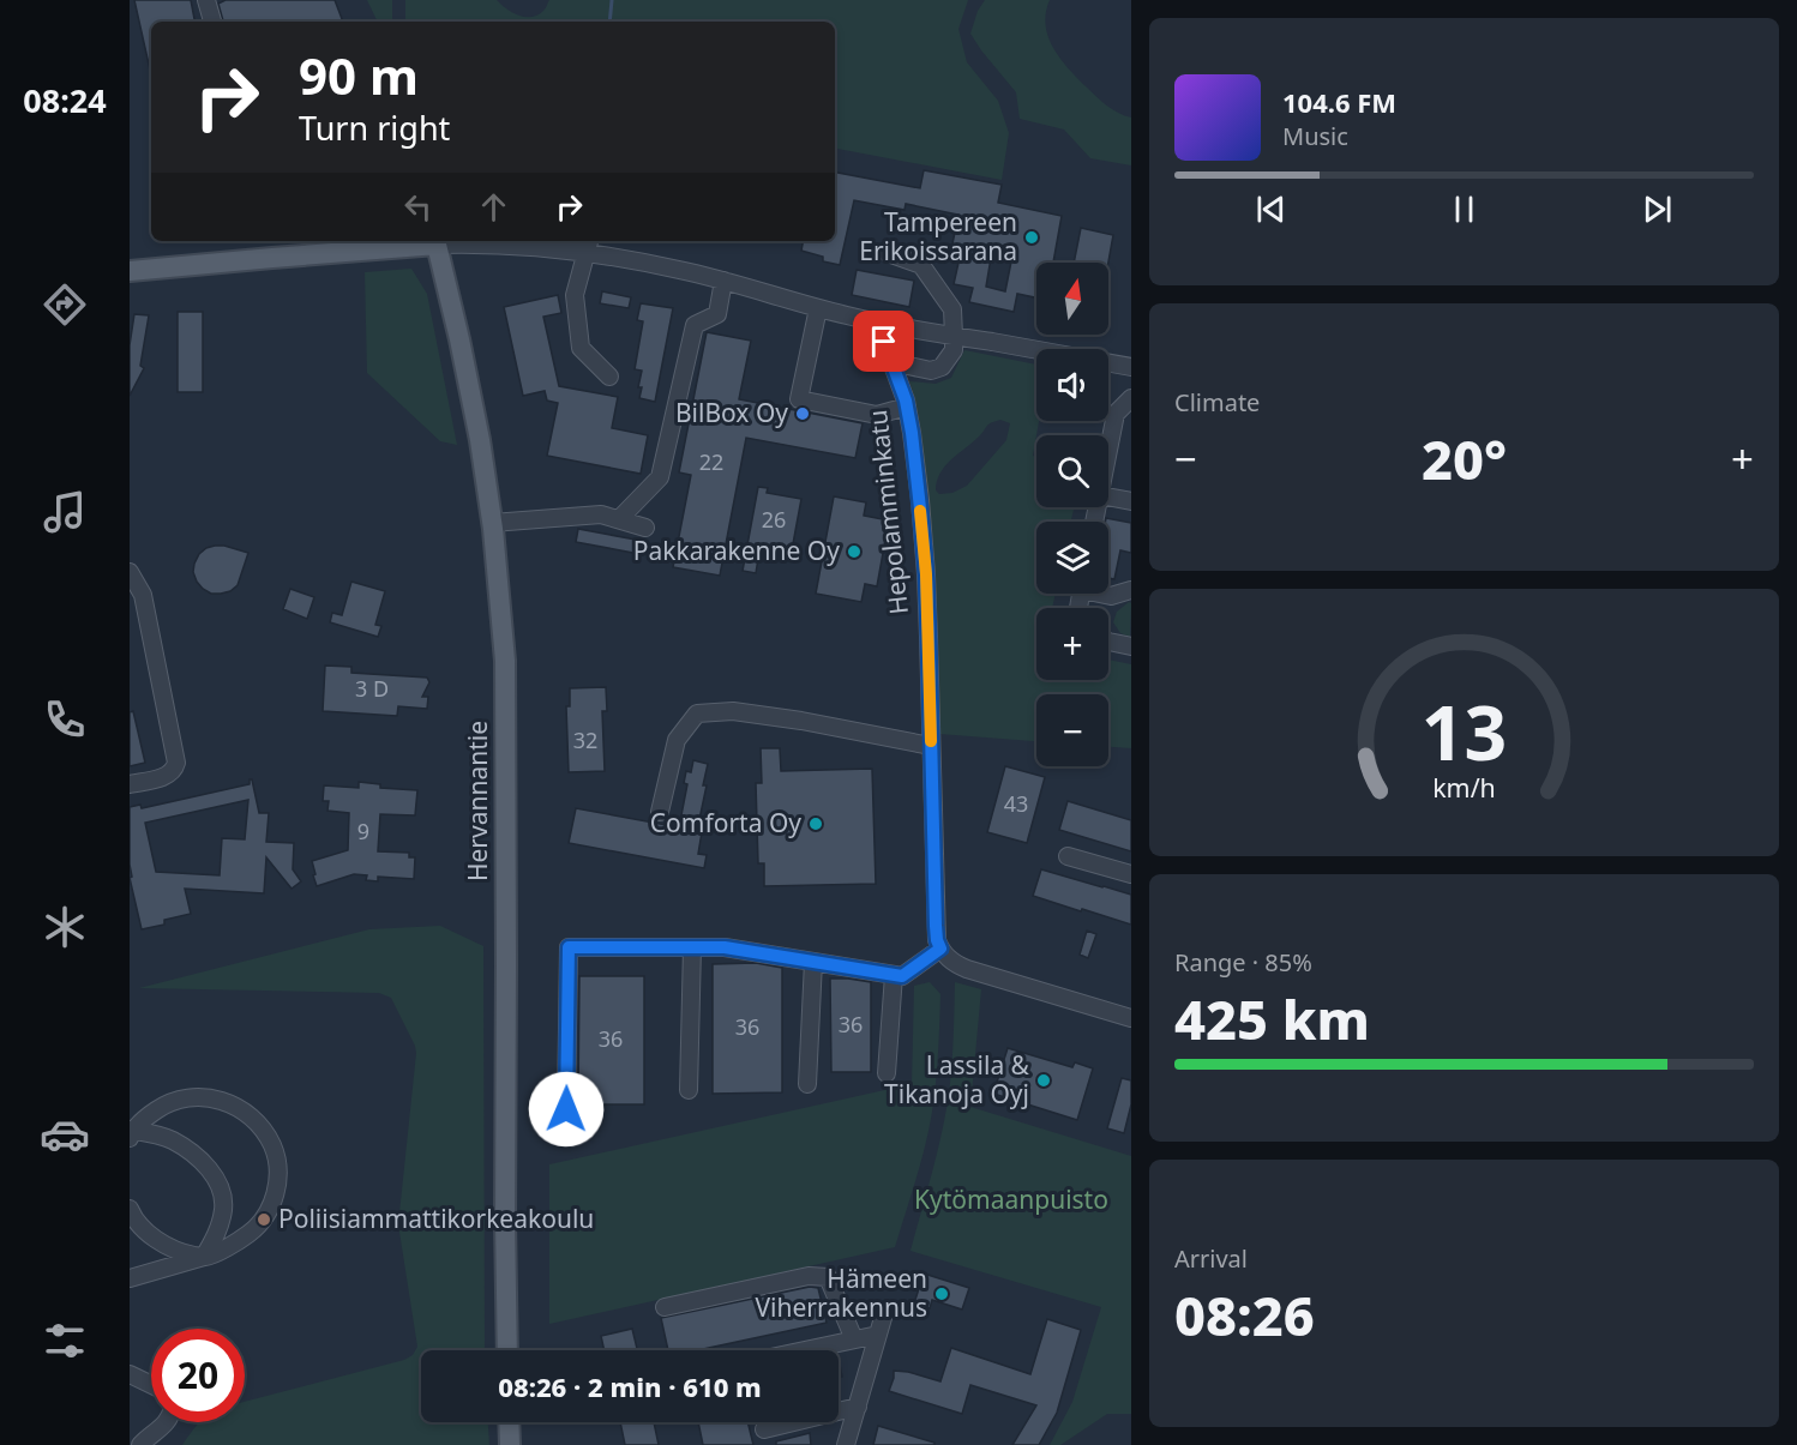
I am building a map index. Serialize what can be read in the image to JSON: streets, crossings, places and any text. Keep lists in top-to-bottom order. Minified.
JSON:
{"streets":{"main road":["Hervannantie"],"street":["Hepolamminkatu"]},"parks":["Kytömaanpuisto"],"places":["Tampereen Erikoissarana","BilBox Oy","Pakkarakenne Oy","Comforta Oy","Lassila & Tikanoja Oyj","Poliisiammattikorkeakoulu","Hämeen Viherrakennus"],"house_numbers":["22","26","3 D","32","43","9","36","36","36"],"north":"top","page":{"tabs":"08:24","turn":["90 m","Turn right"],"song":["104.6 FM","Music"],"map_buttons":["+","−"],"tile":["Climate",["Range · 85%","425 km"],["Arrival","08:26"]],"heat":["−","20°","+"],"limit":"20","trip":"08:26 · 2 min · 610 m","gauge":["13","km/h"]}}
